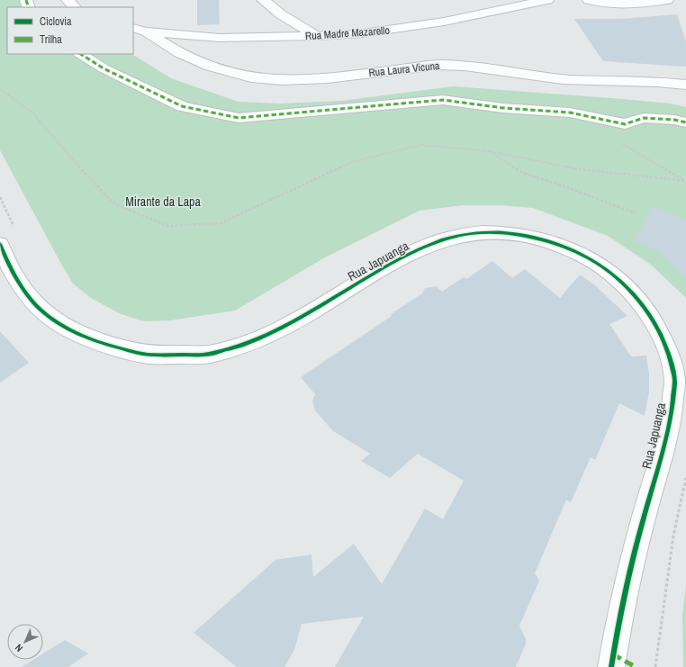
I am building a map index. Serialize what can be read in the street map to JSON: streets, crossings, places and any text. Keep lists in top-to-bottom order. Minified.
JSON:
{"streets":{"street":["Rua Madre Mazarello","Rua Laura Vicuna","Rua Japuanga"]},"crossings":[["Rua Madre Mazarello","Rua Laura Vicuna"]],"parks":["Mirante da Lapa"],"legend":["Ciclovia","Trilha"],"north":"bottom left"}
